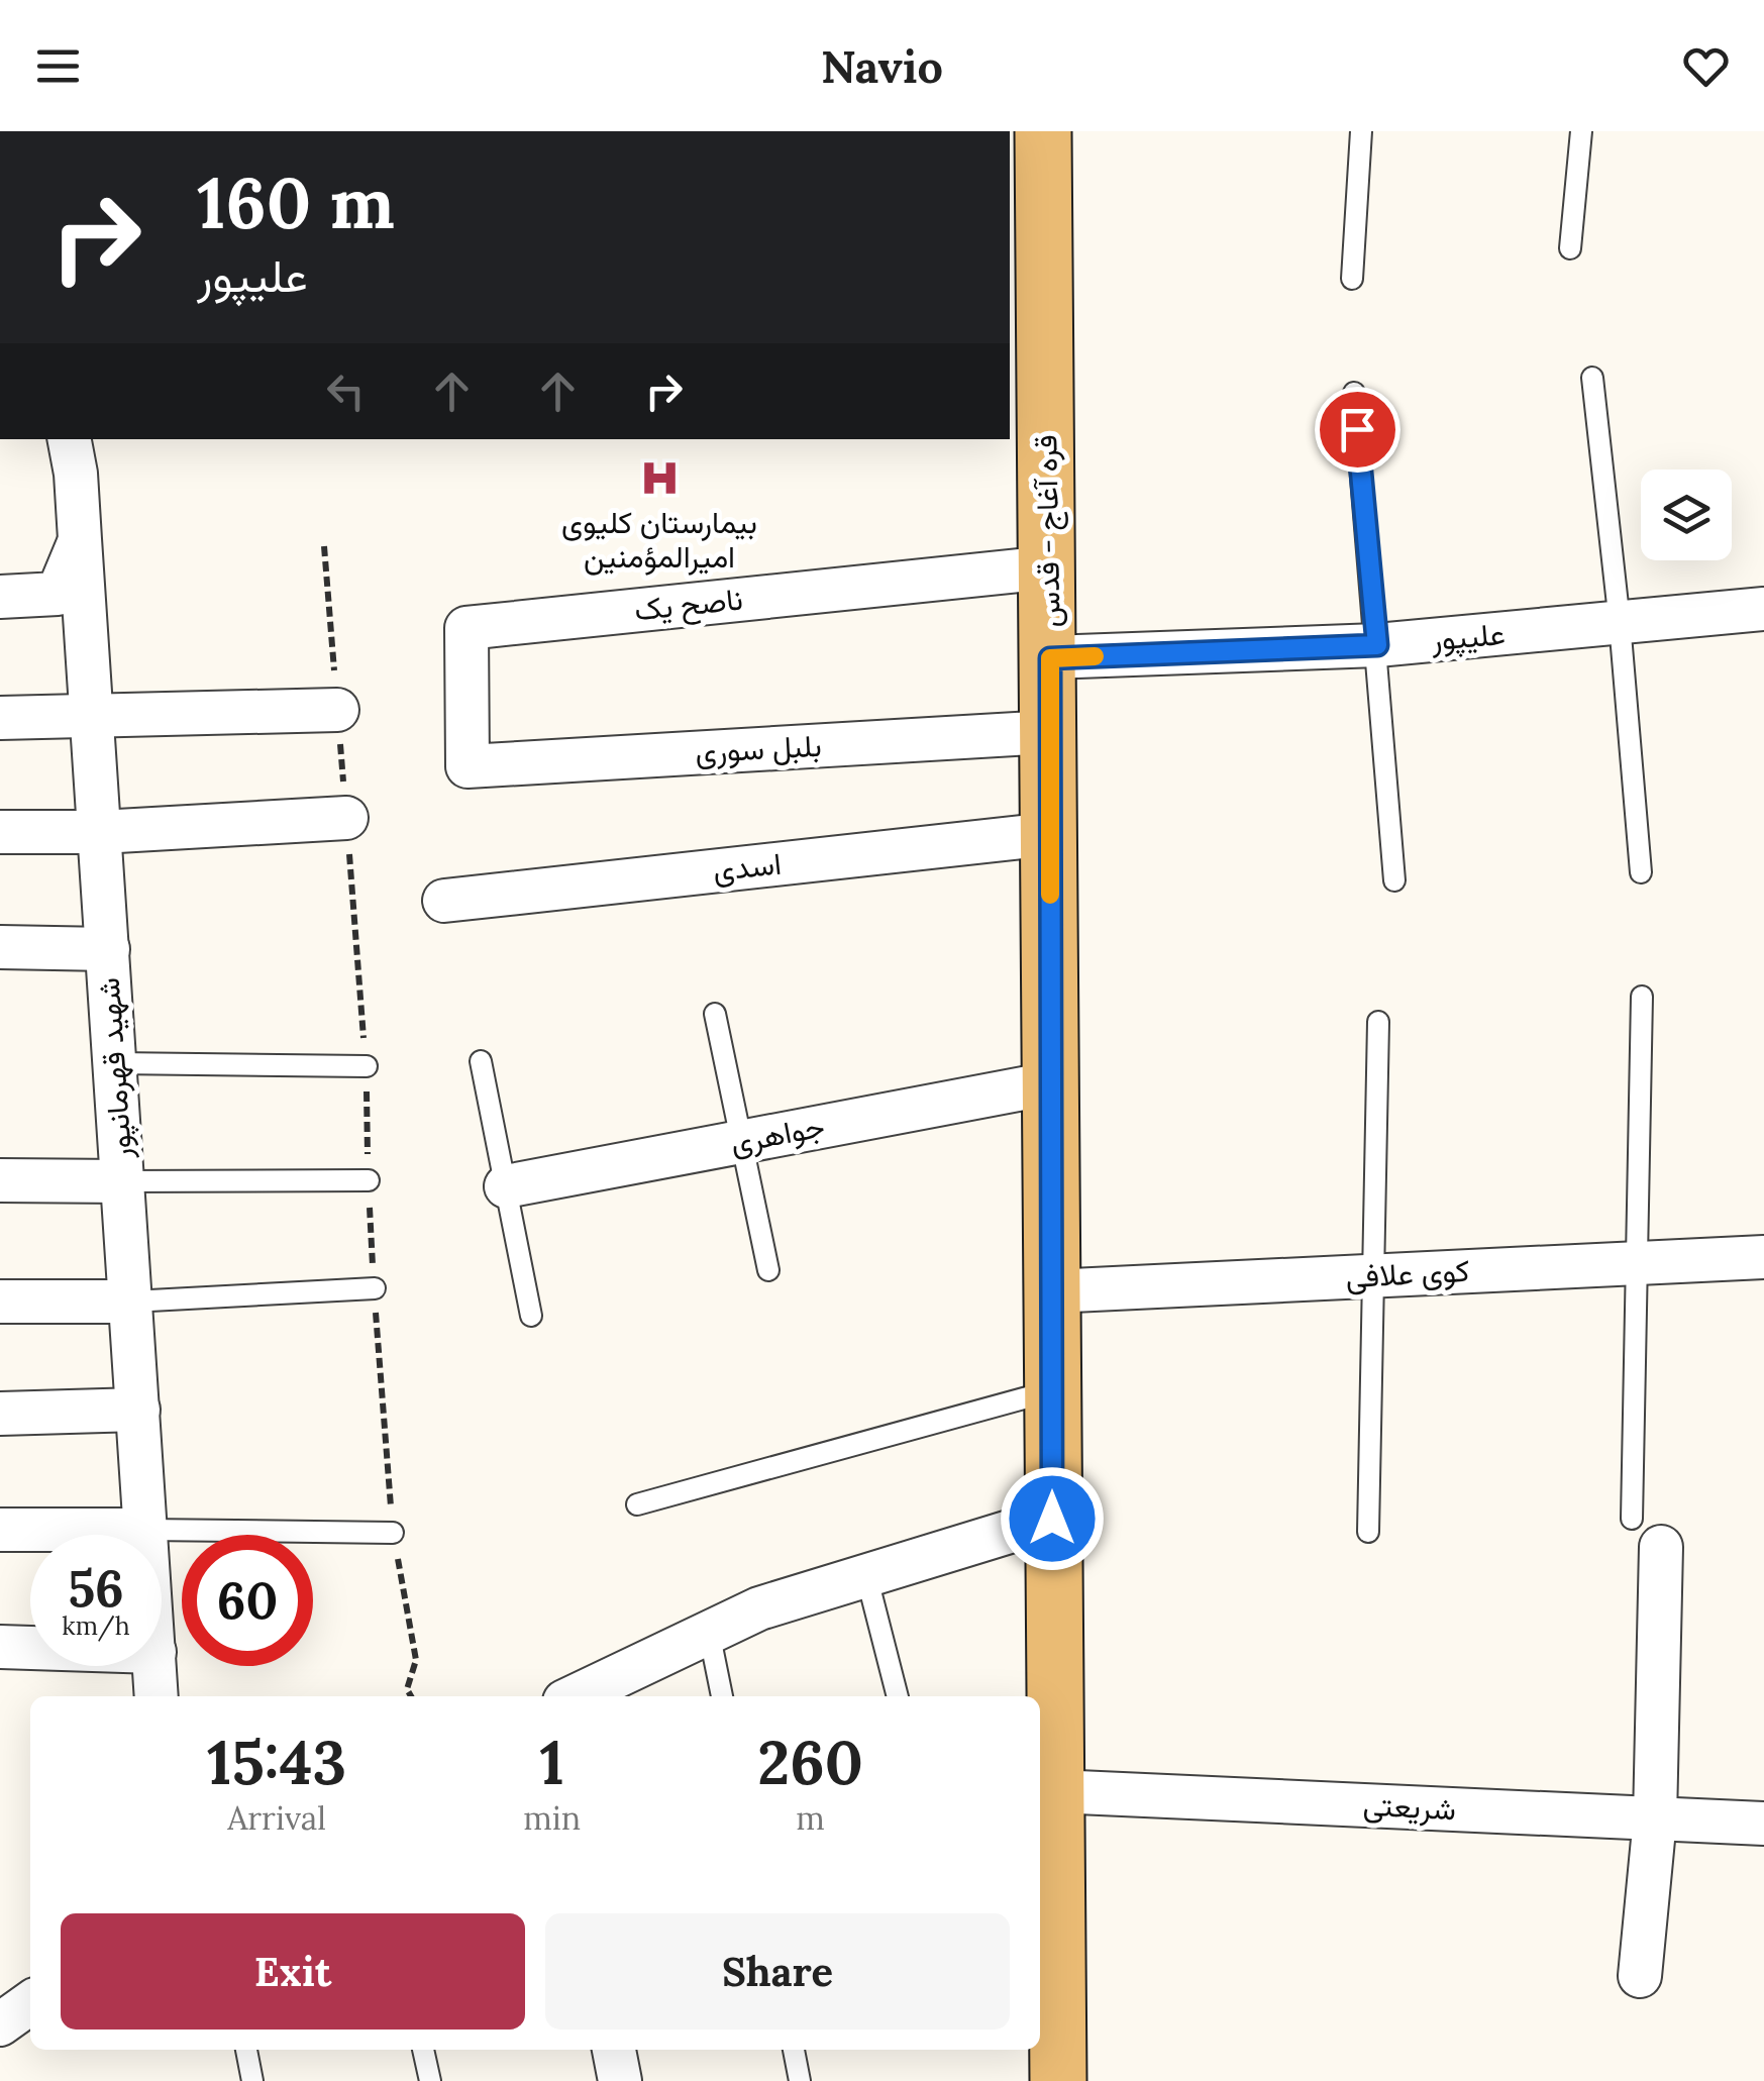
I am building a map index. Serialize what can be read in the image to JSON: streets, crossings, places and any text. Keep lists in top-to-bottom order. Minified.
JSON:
{"streets":{"main road":["قره آغاج - قدس"],"street":["ناصح یک","علیپور","بلبل سوری","اسدی","شهید قهرمانپور","جواهری","کوی علافی","شریعتی"]},"crossings":[["قره آغاج - قدس","ناصح یک"],["قره آغاج - قدس","علیپور"],["قره آغاج - قدس","بلبل سوری"],["قره آغاج - قدس","اسدی"],["قره آغاج - قدس","جواهری"],["قره آغاج - قدس","کوی علافی"],["قره آغاج - قدس","شریعتی"],["ناصح یک","بلبل سوری"]],"places":{"hospital":["بیمارستان کلیوی امیرالمؤمنین"]},"page":{"header":"Navio","turn":["160 m","علیپور"],"speed":"56 km/h","limit":"60","eta":["15:43","Arrival","1","min","260","m"],"buttons":["Exit","Share"]}}
